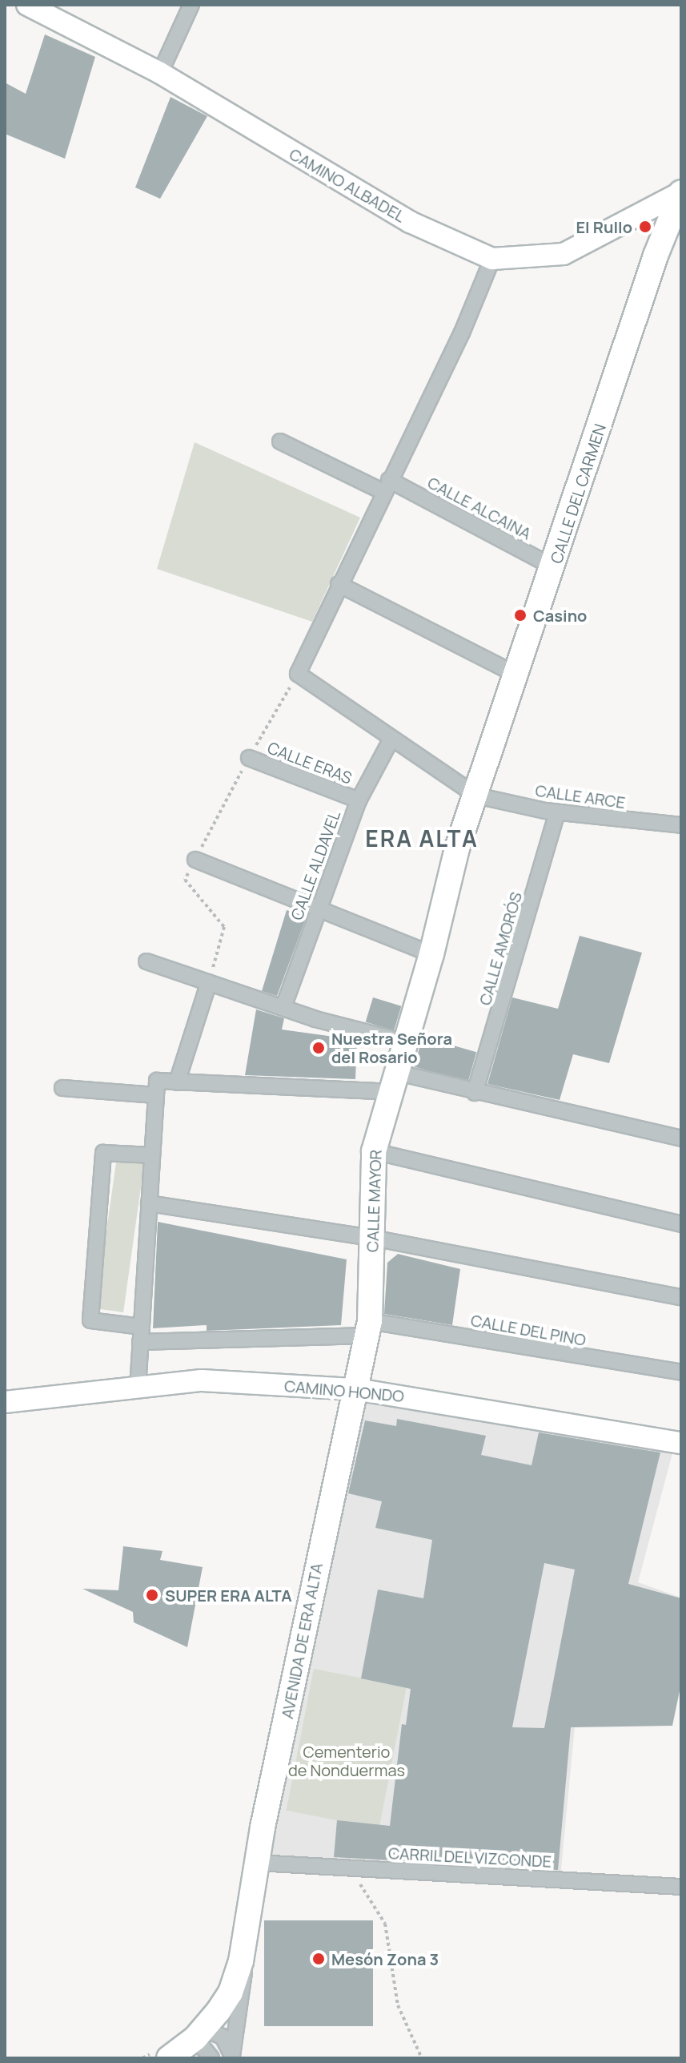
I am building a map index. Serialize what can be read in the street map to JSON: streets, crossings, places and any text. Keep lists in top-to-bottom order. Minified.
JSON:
{"streets":{"main road":["CAMINO ALBADEL","CALLE DEL CARMEN","CALLE MAYOR","CAMINO HONDO","AVENIDA DE ERA ALTA"],"street":["CALLE ALCAINA","CALLE ERAS","CALLE ARCE","CALLE ALDAVEL","CALLE AMORÓS","CALLE DEL PINO","CARRIL DEL VIZCONDE"]},"crossings":[["CAMINO ALBADEL","CALLE DEL CARMEN"],["CALLE DEL CARMEN","CALLE ALCAINA"],["CALLE DEL CARMEN","CALLE ARCE"],["CALLE DEL CARMEN","CALLE MAYOR"],["CALLE ERAS","CALLE ALDAVEL"],["CALLE ARCE","CALLE AMORÓS"],["CALLE ARCE","CALLE MAYOR"],["CALLE MAYOR","CALLE DEL PINO"],["CALLE MAYOR","CAMINO HONDO"],["CALLE MAYOR","AVENIDA DE ERA ALTA"],["CAMINO HONDO","AVENIDA DE ERA ALTA"],["AVENIDA DE ERA ALTA","CARRIL DEL VIZCONDE"]],"districts":["ERA ALTA"],"parks":["Cementerio de Nonduermas"],"places":["El Rullo","Casino","Nuestra Señora del Rosario","SUPER ERA ALTA","Mesón Zona 3"]}
